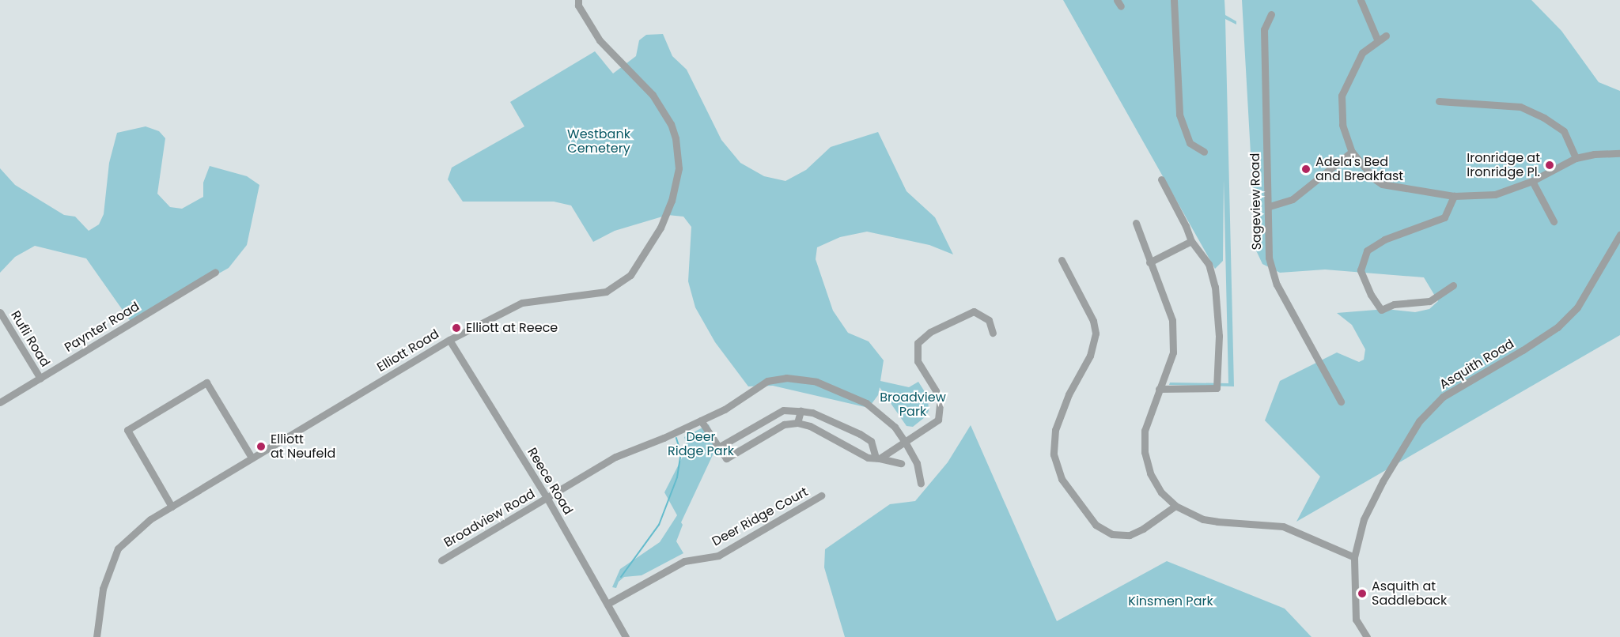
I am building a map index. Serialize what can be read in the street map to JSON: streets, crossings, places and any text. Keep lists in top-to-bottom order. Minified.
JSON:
{"streets":{"street":["Sageview Road","Paynter Road","Rufli Road","Elliott Road","Asquith Road","Reece Road","Deer Ridge Court","Broadview Road"]},"crossings":[["Paynter Road","Rufli Road"],["Elliott Road","Reece Road"],["Reece Road","Deer Ridge Court"],["Reece Road","Broadview Road"]],"parks":["Westbank Cemetery","Broadview Park","Deer Ridge Park","Kinsmen Park"],"places":["Ironridge at Ironridge Pl.","Adela's Bed and Breakfast","Elliott at Reece","Elliott at Neufeld","Asquith at Saddleback"]}
